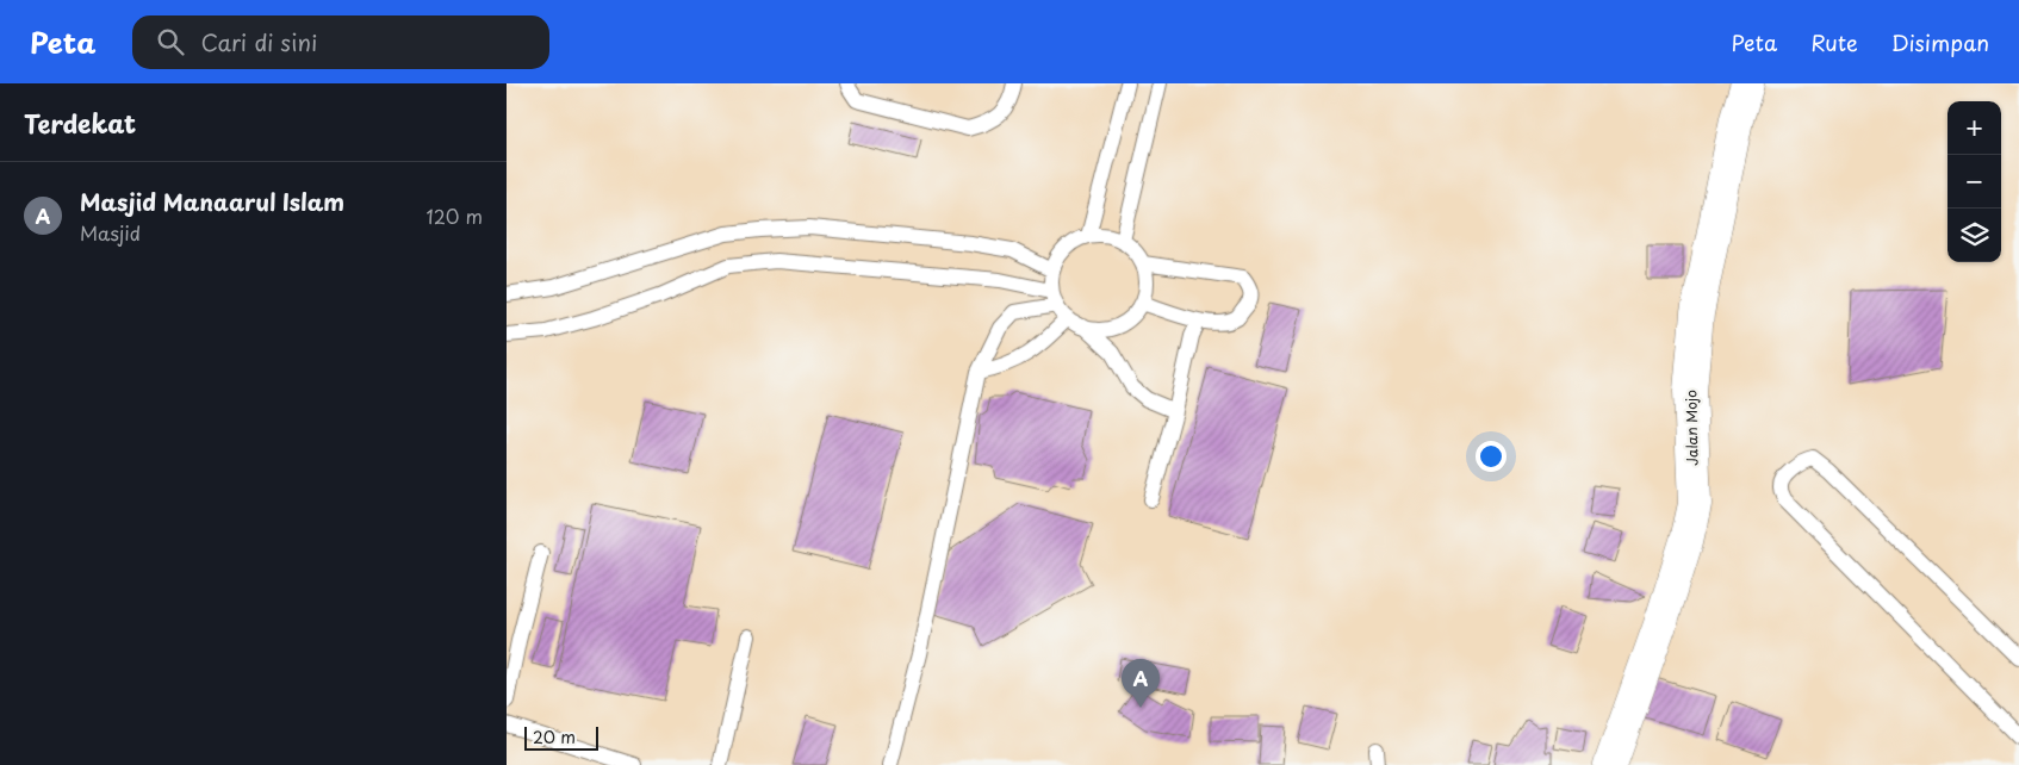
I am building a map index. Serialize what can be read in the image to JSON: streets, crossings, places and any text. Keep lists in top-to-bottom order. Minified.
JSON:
{"streets":{"street":["Jalan Mojo"]},"scale_bar":"20 m","page":{"header":"Peta","search":"Cari di sini","nav":["Peta","Rute","Disimpan"],"heading":"Terdekat","map_buttons":["+","−"],"list":[{"mark":"A","name":"Masjid Manaarul Islam","note":"Masjid","value":"120 m"}],"pins":"A","scale":"20 m"}}
